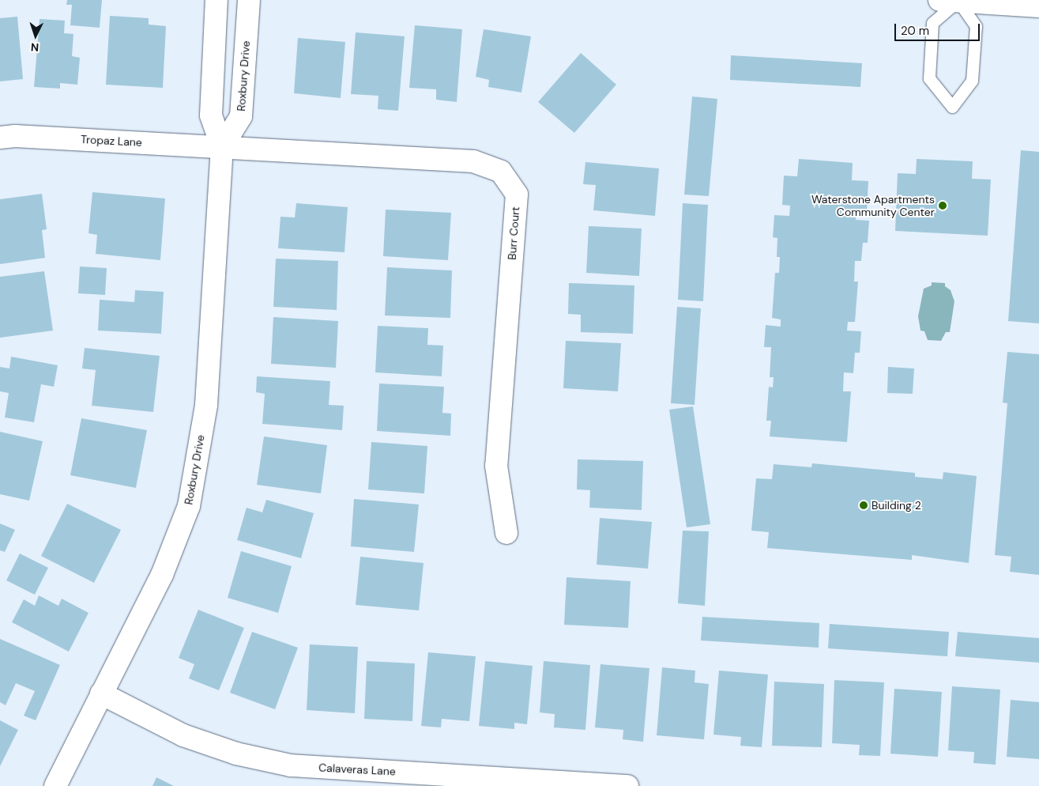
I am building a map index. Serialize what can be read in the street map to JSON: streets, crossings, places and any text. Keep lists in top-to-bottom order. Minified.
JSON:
{"streets":{"street":["Roxbury Drive","Tropaz Lane","Burr Court","Calaveras Lane"]},"crossings":[["Roxbury Drive","Tropaz Lane"],["Roxbury Drive","Burr Court"],["Roxbury Drive","Calaveras Lane"],["Tropaz Lane","Burr Court"]],"places":["Waterstone Apartments Community Center","Building 2"],"scale_bar":"20 m","north":"bottom"}
